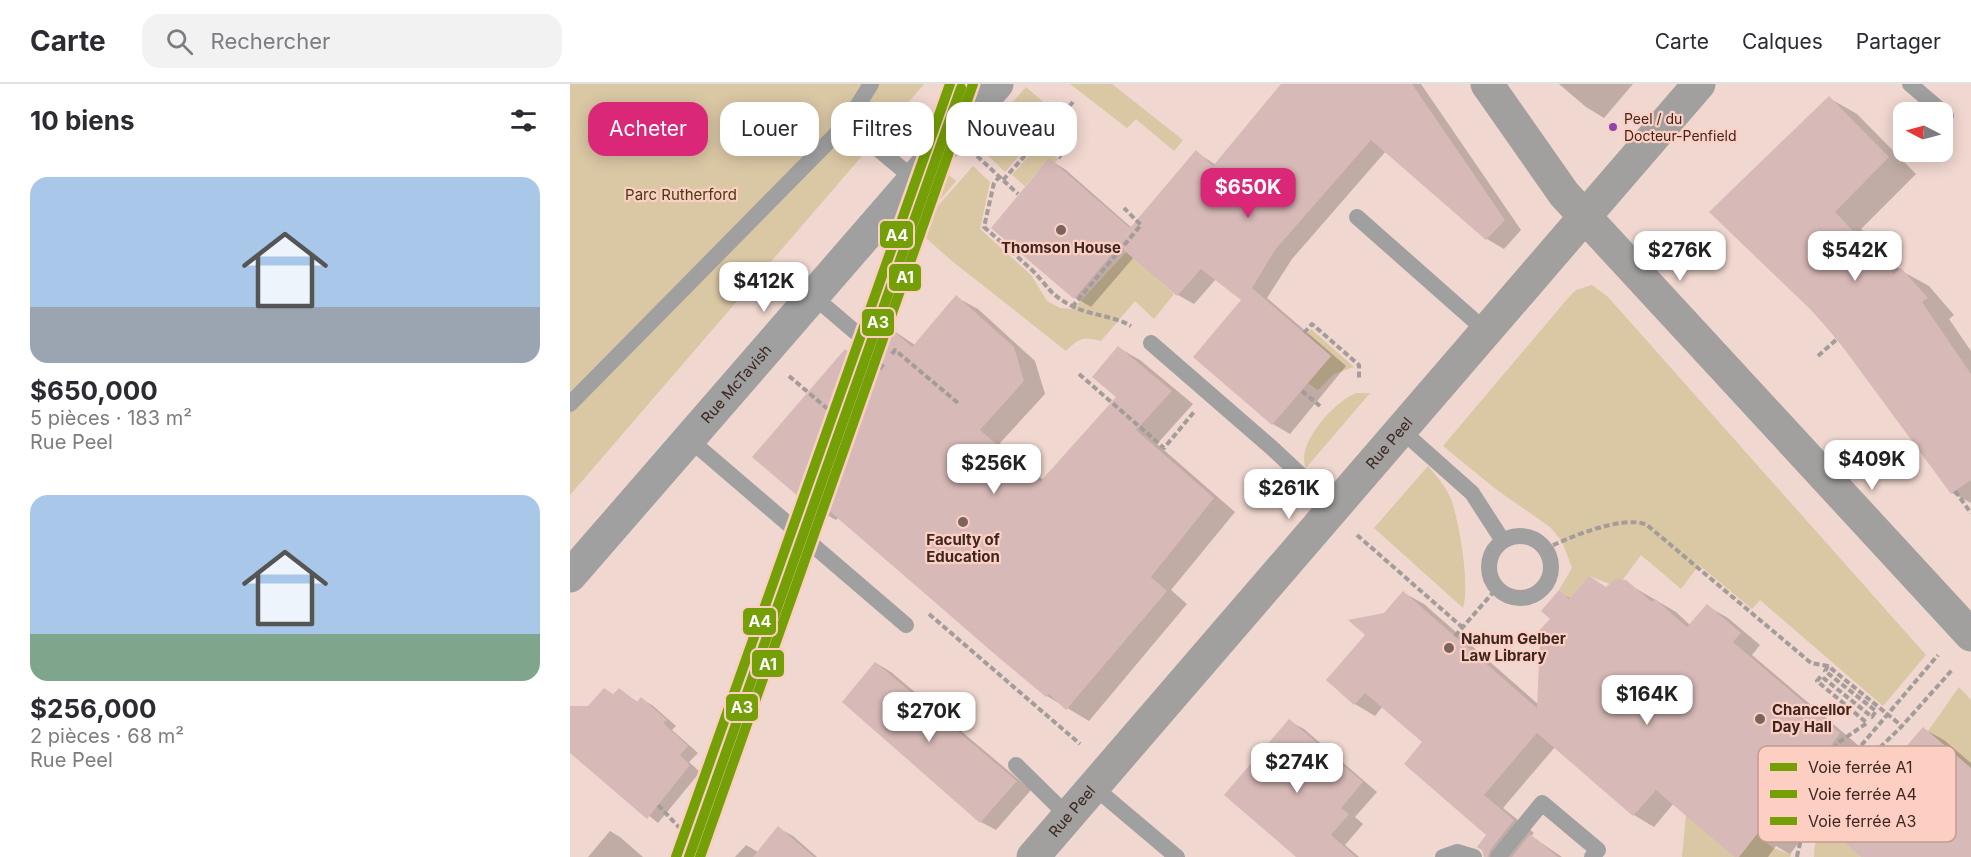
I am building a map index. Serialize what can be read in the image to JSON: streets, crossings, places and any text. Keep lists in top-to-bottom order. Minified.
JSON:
{"streets":{"street":["Rue McTavish","Rue Peel"]},"parks":["Parc Rutherford"],"places":["Peel / du Docteur-Penfield","Thomson House","Faculty of Education","Nahum Gelber Law Library","Chancellor Day Hall"],"lines":["rail line A1","rail line A4","rail line A3"],"legend":["Voie ferrée A1","Voie ferrée A4","Voie ferrée A3"],"north":"left","page":{"header":"Carte","search":"Rechercher","nav":["Carte","Calques","Partager"],"heading":"10 biens","chip":["Acheter","Louer","Filtres","Nouveau"],"list":[{"name":"$650,000","note":"5 pièces · 183 m² · Rue Peel"},{"name":"$256,000","note":"2 pièces · 68 m² · Rue Peel"}],"price":["$650K","$276K","$542K","$412K","$409K","$256K","$261K","$164K","$270K","$274K"]}}
